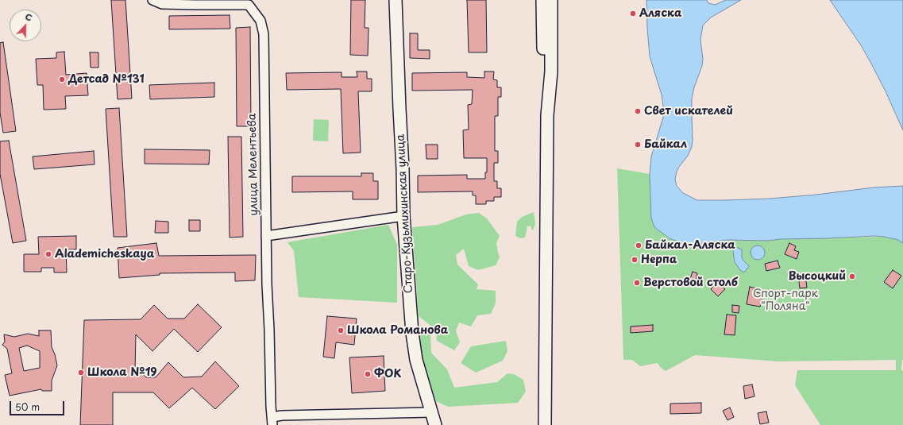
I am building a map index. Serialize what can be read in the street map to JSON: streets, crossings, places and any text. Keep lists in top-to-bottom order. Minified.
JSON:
{"streets":{"main road":["Старо-Кузьмихинская улица"],"street":["улица Мелентьева"]},"parks":["Спорт-парк \"Поляна\""],"places":["Аляска","Детсад №131","Свет искателей","Байкал","Байкал-Аляска","Alademicheskaya","Нерпа","Высоцкий","Верстовой столб","Школа Романова","Школа №19","ФОК"],"scale_bar":"50 m","north":"top"}
